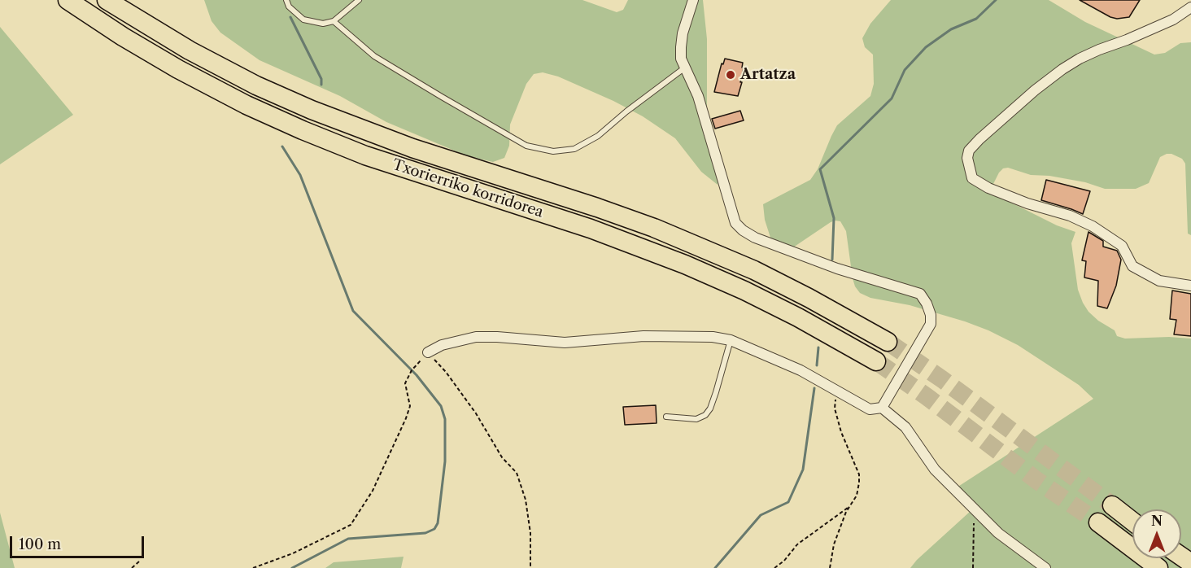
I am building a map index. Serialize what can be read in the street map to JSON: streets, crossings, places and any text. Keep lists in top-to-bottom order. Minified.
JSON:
{"streets":{"highway":["Txorierriko korridorea"]},"places":["Artatza"],"scale_bar":"100 m","north":"top"}
